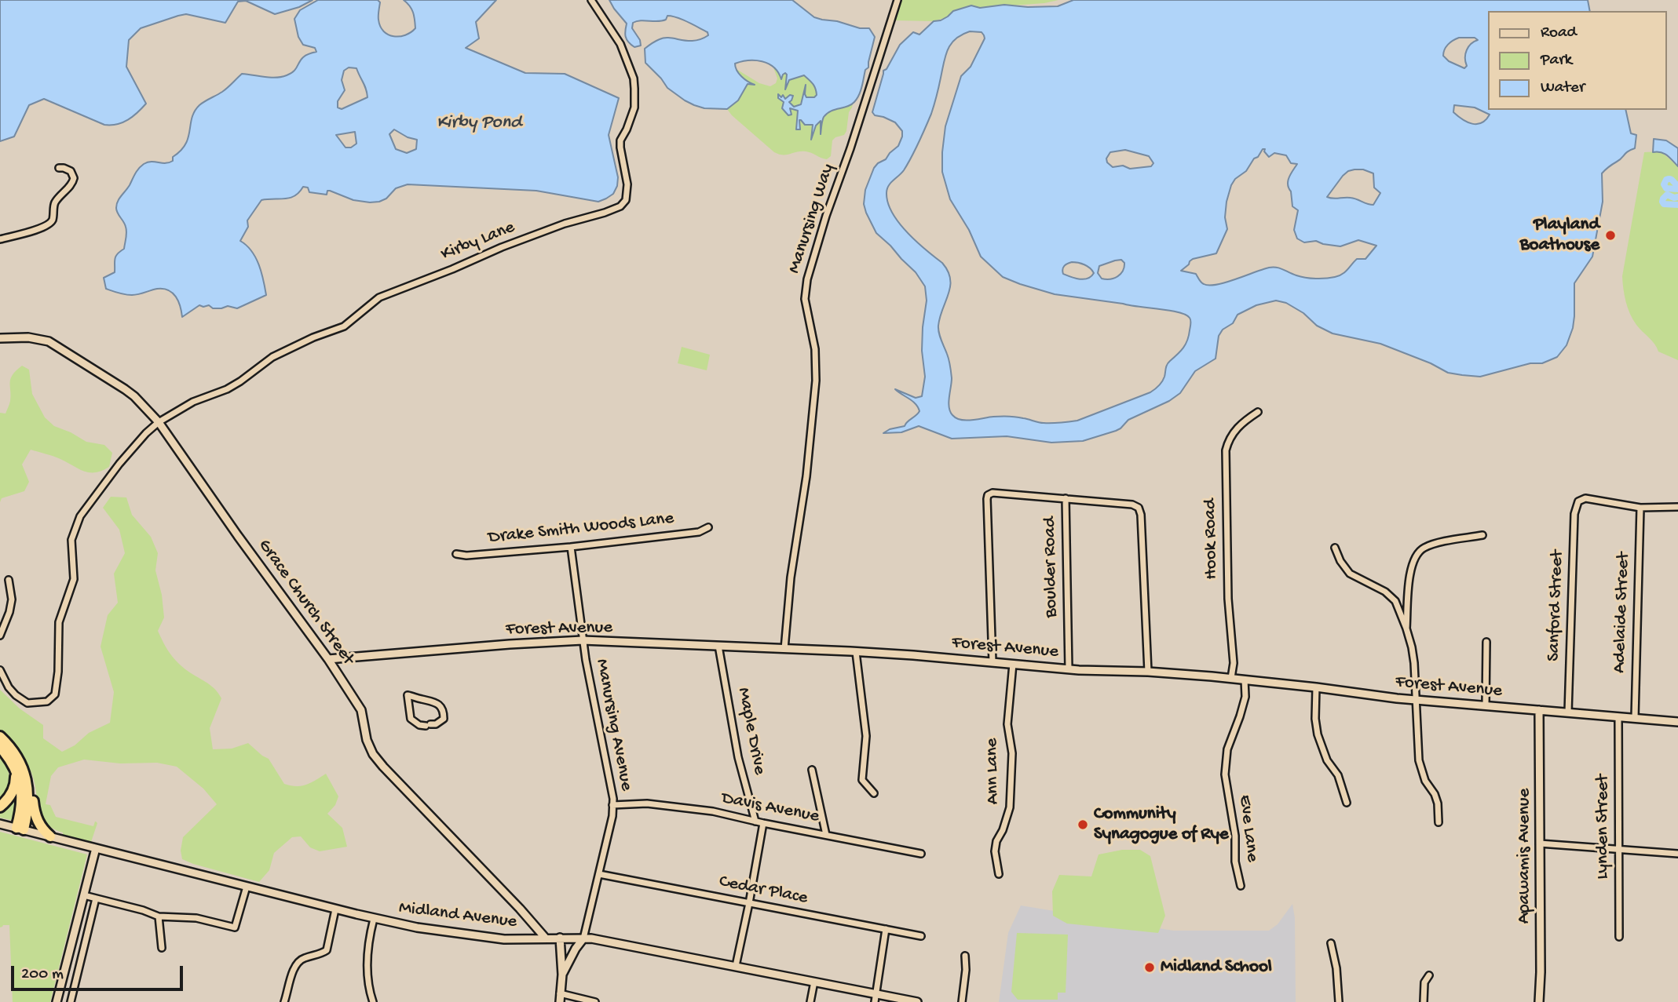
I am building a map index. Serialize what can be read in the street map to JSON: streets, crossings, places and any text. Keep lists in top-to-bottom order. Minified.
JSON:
{"streets":{"street":["Manursing Way","Kirby Lane","Drake Smith Woods Lane","Hook Road","Boulder Road","Grace Church Street","Sanford Street","Adelaide Street","Forest Avenue","Manursing Avenue","Maple Drive","Ann Lane","Davis Avenue","Lynden Street","Eve Lane","Apawamis Avenue","Cedar Place","Midland Avenue"]},"crossings":[["Manursing Way","Forest Avenue"],["Kirby Lane","Grace Church Street"],["Drake Smith Woods Lane","Manursing Avenue"],["Hook Road","Forest Avenue"],["Boulder Road","Forest Avenue"],["Grace Church Street","Forest Avenue"],["Grace Church Street","Midland Avenue"],["Sanford Street","Adelaide Street"],["Sanford Street","Forest Avenue"],["Adelaide Street","Forest Avenue"],["Forest Avenue","Manursing Avenue"],["Forest Avenue","Maple Drive"],["Forest Avenue","Ann Lane"],["Forest Avenue","Lynden Street"],["Forest Avenue","Eve Lane"],["Forest Avenue","Apawamis Avenue"],["Manursing Avenue","Davis Avenue"],["Manursing Avenue","Cedar Place"],["Manursing Avenue","Midland Avenue"],["Maple Drive","Davis Avenue"]],"water":["Kirby Pond"],"places":["Playland Boathouse","Community Synagogue of Rye","Midland School"],"legend":["Road","Park","Water"],"scale_bar":"200 m"}
